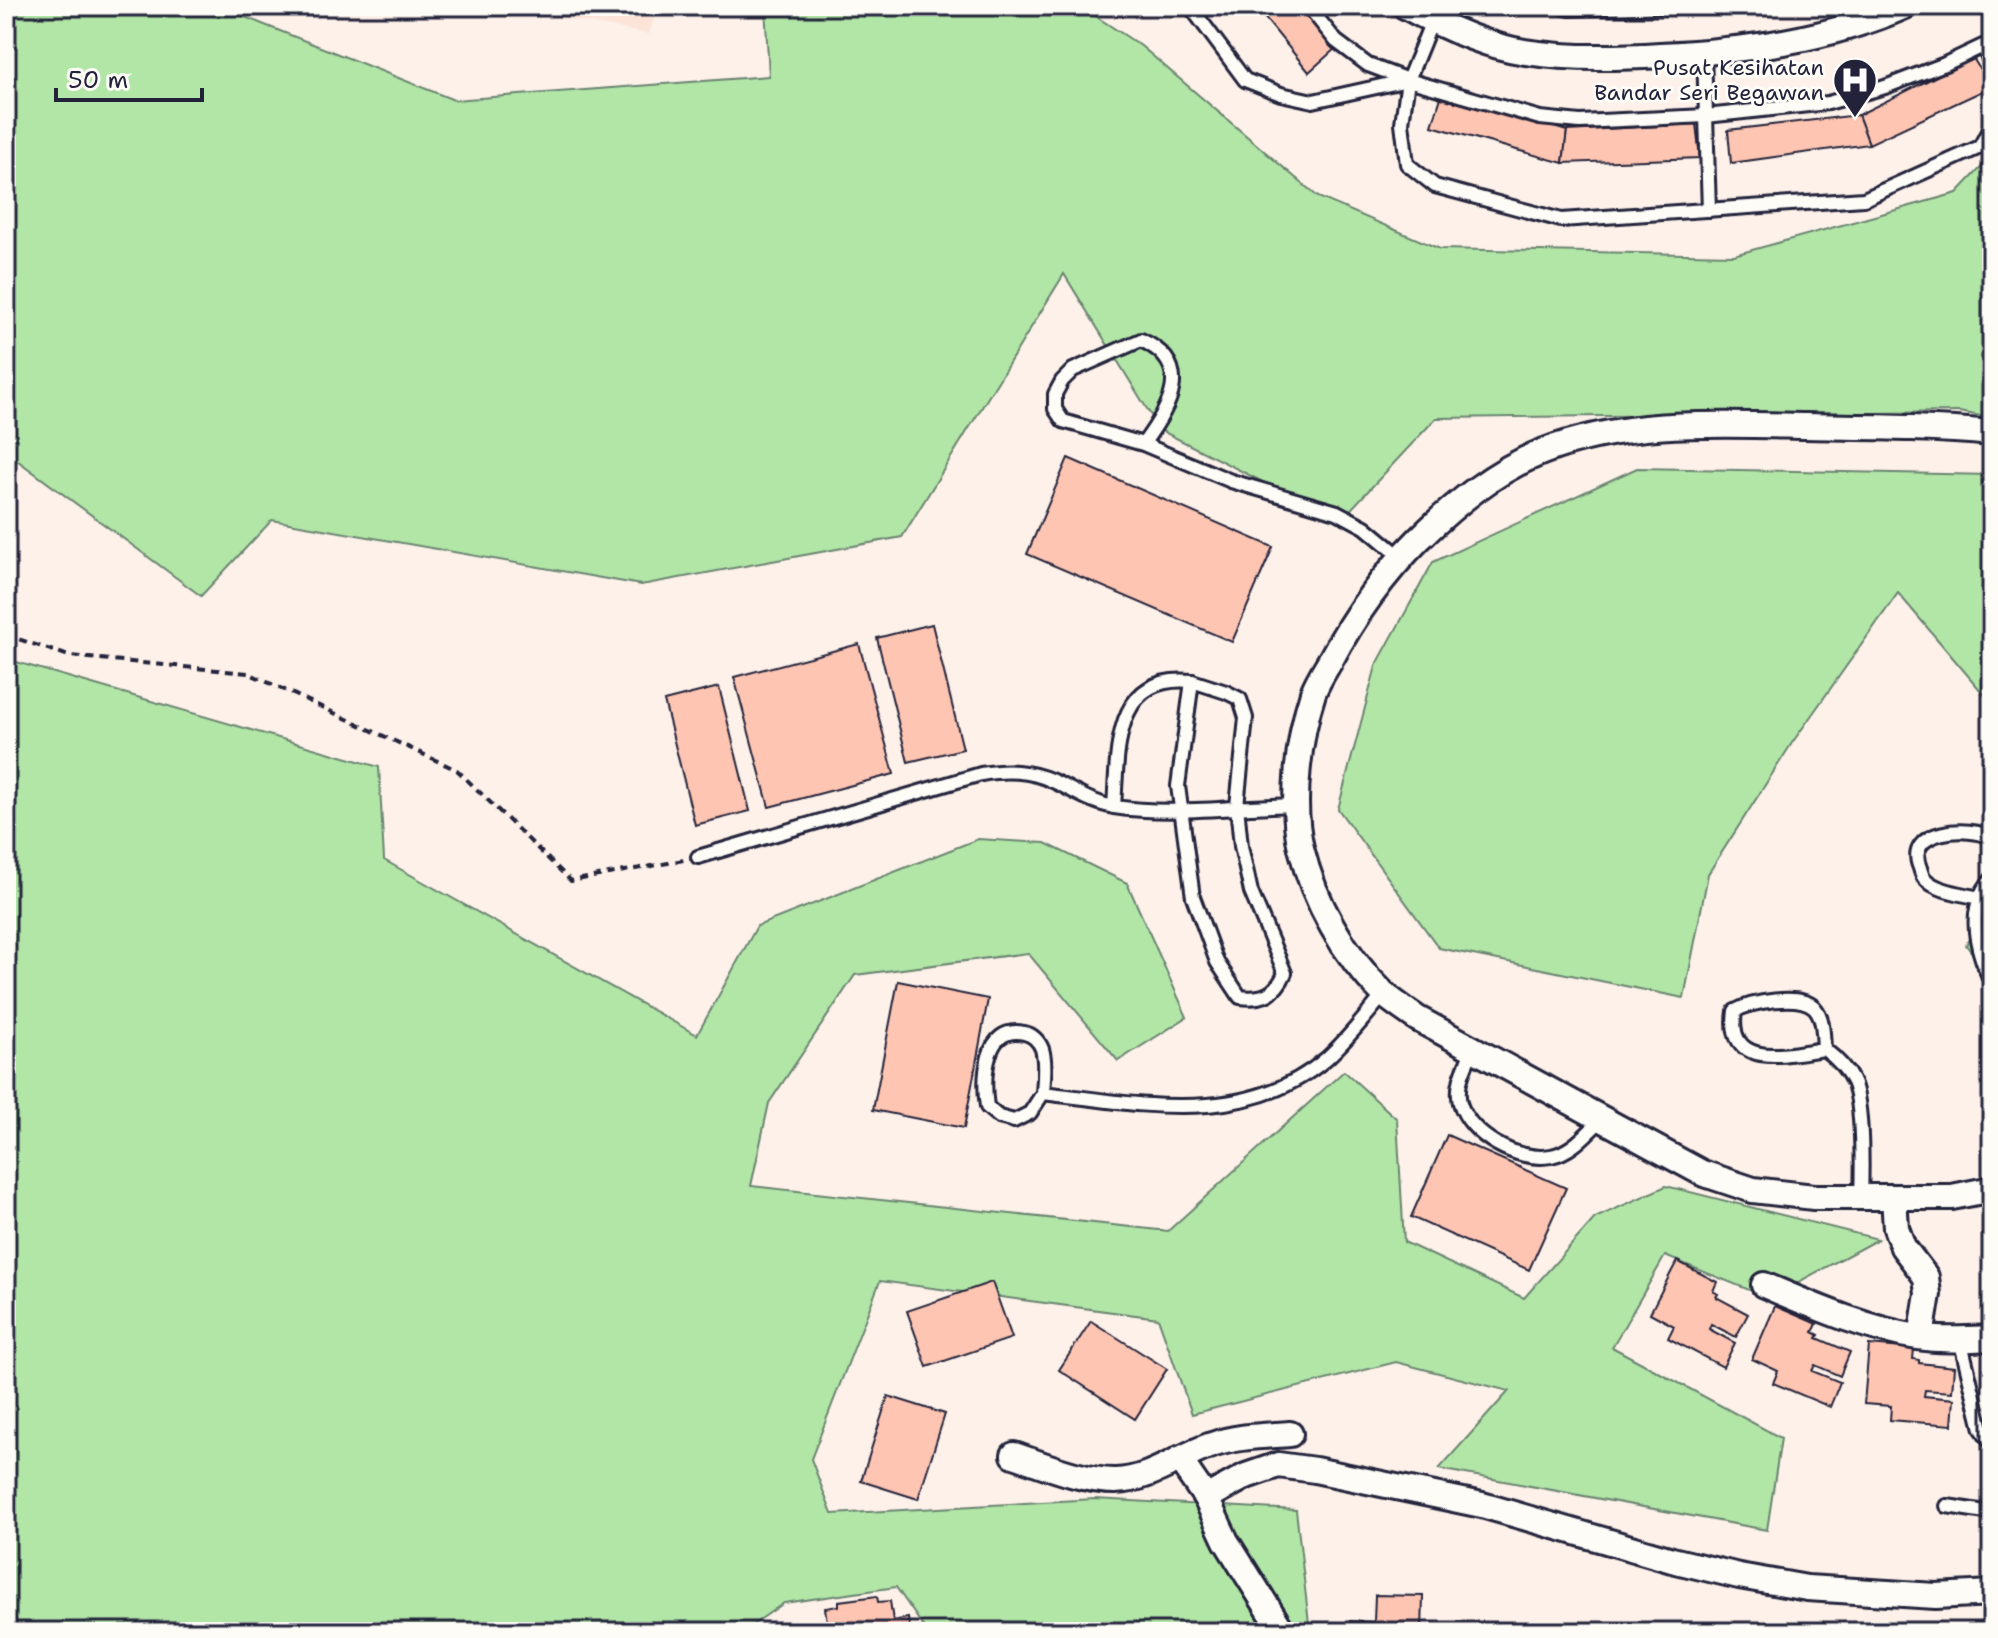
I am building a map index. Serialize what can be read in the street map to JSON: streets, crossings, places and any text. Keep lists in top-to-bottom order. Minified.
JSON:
{"places":{"hospital":["Pusat Kesihatan Bandar Seri Begawan"]},"scale_bar":"50 m"}
